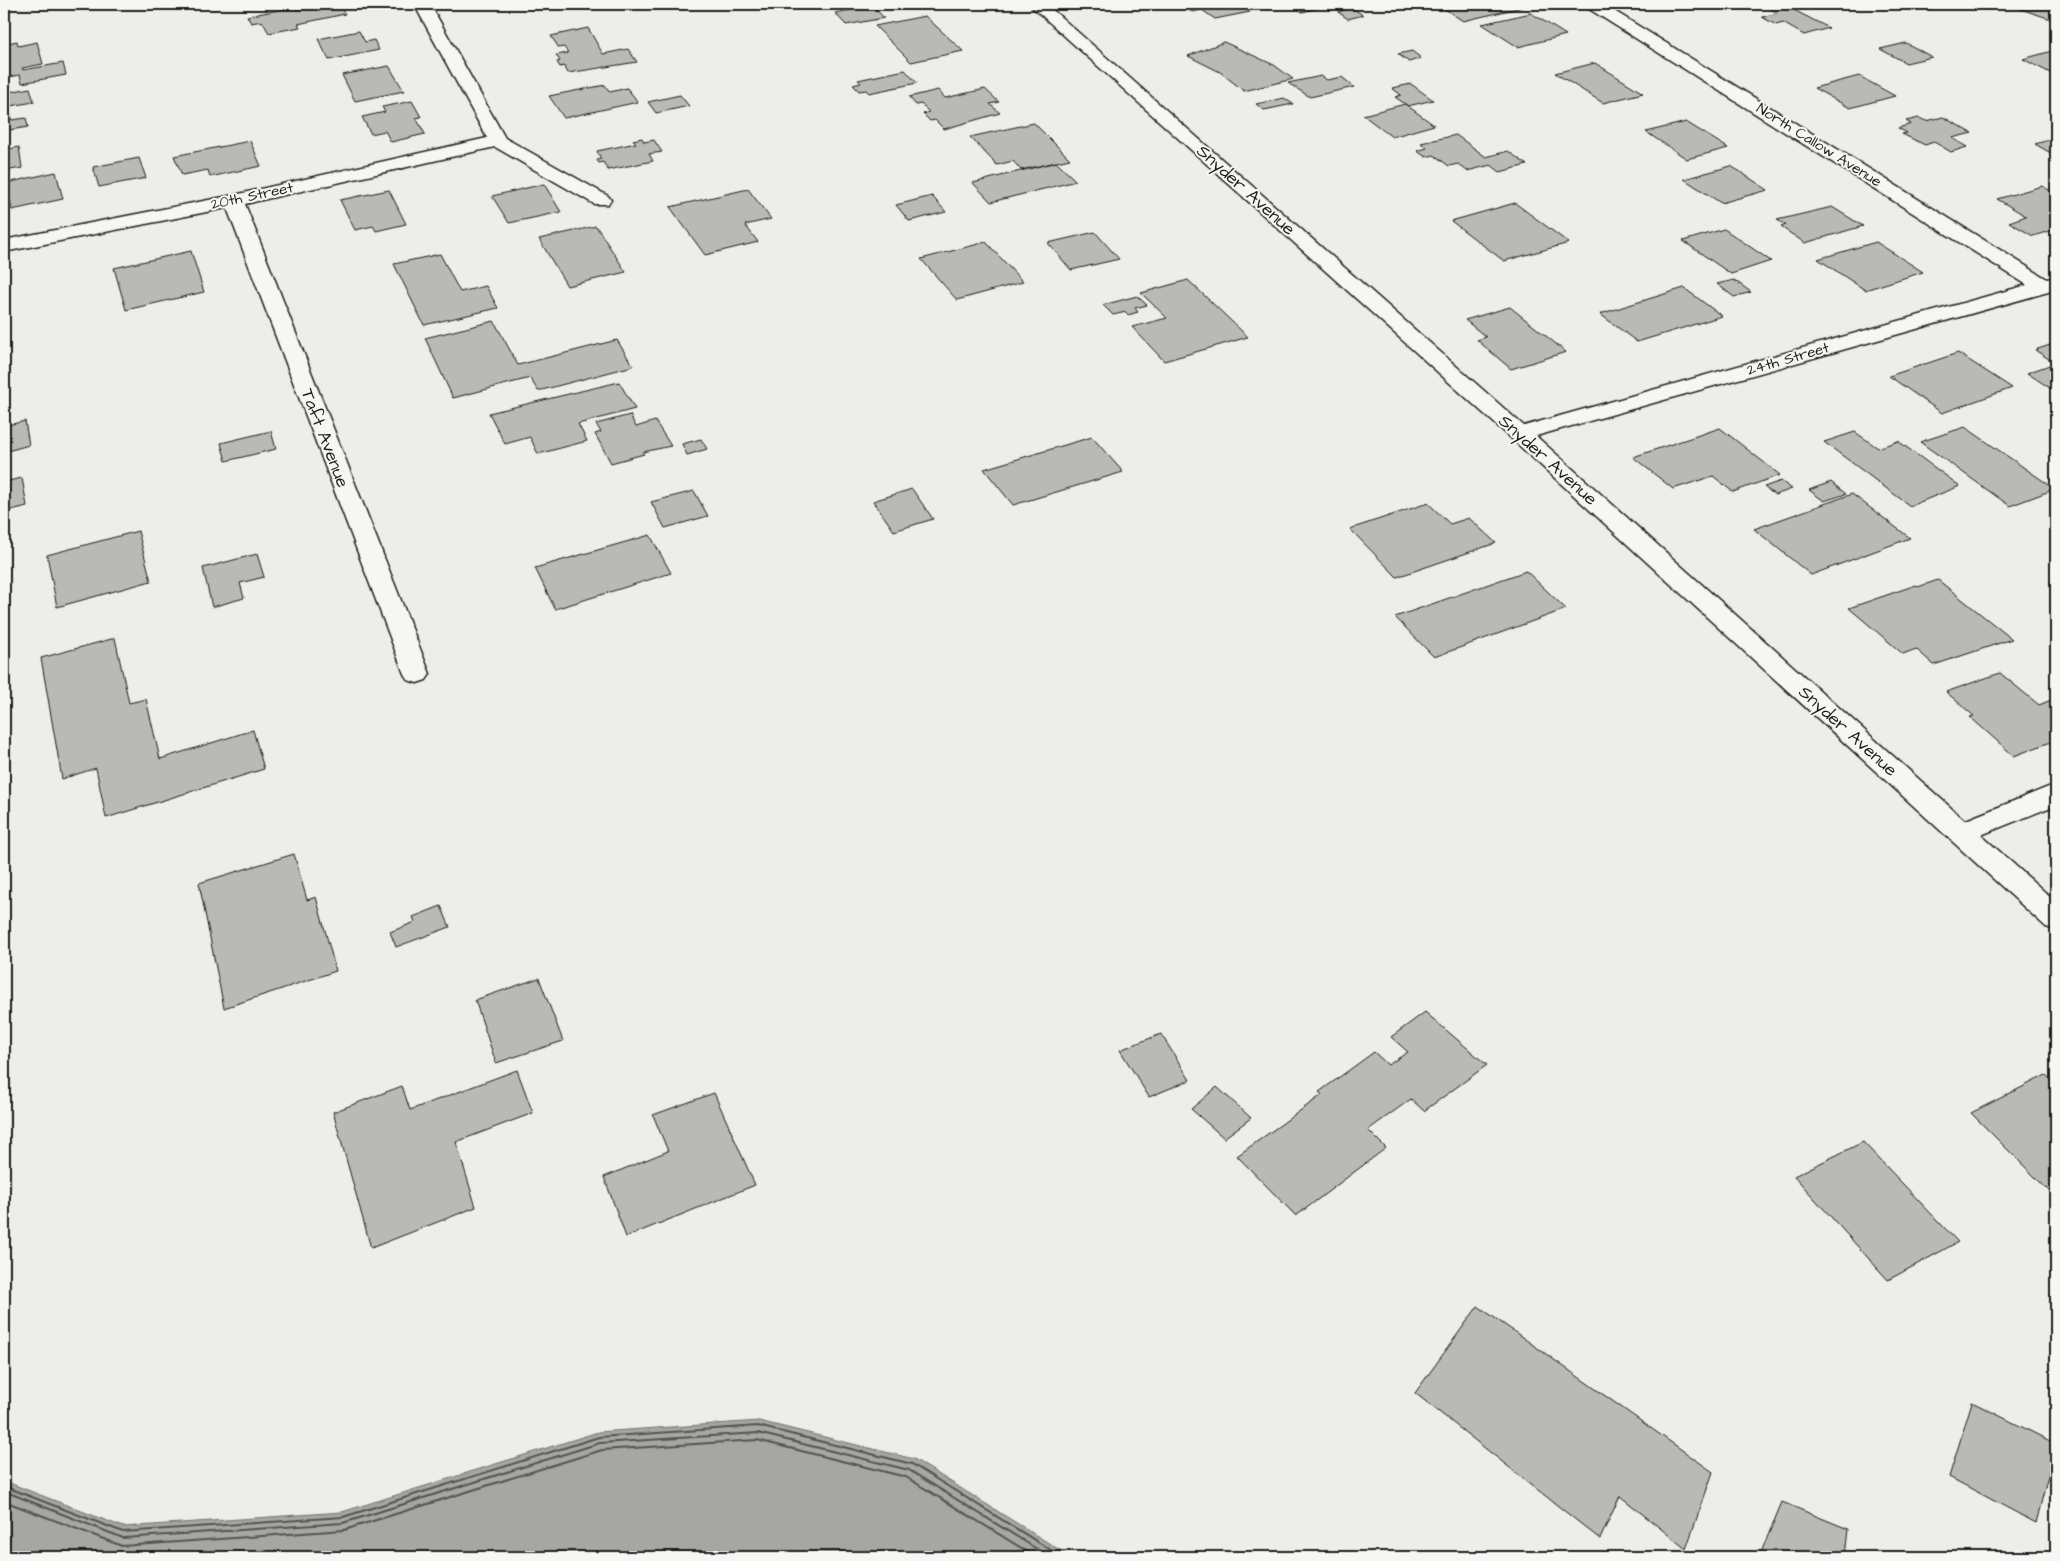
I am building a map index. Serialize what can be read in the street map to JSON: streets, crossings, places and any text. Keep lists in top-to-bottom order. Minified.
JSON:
{"streets":{"street":["North Callow Avenue","Snyder Avenue","20th Street","24th Street","Taft Avenue"]},"crossings":[["North Callow Avenue","24th Street"],["Snyder Avenue","24th Street"],["20th Street","Taft Avenue"]]}
